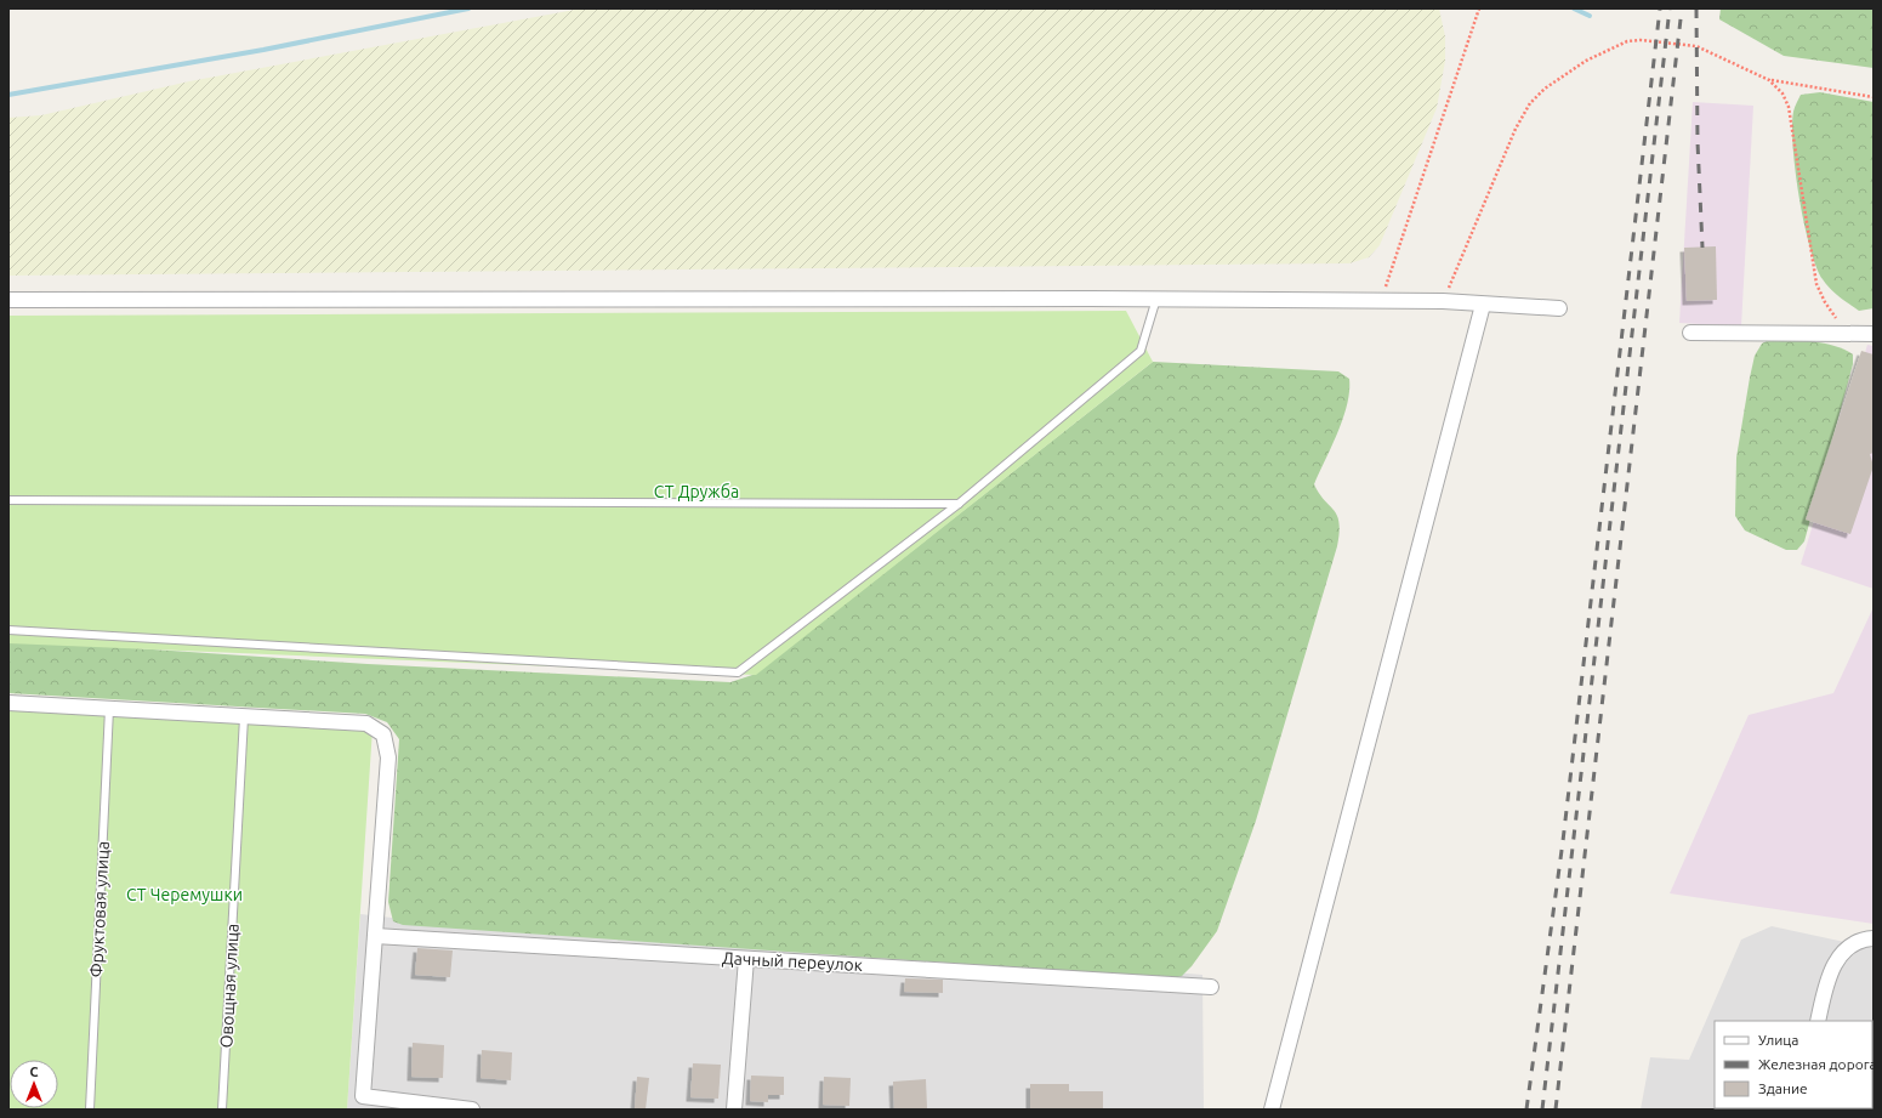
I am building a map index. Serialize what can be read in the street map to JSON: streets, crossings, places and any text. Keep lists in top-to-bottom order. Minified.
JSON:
{"streets":{"street":["Дачный переулок"],"lane":["Фруктовая улица","Овощная улица"]},"parks":["СТ Дружба","СТ Черемушки"],"legend":["Улица","Железная дорога","Здание"],"north":"top"}
